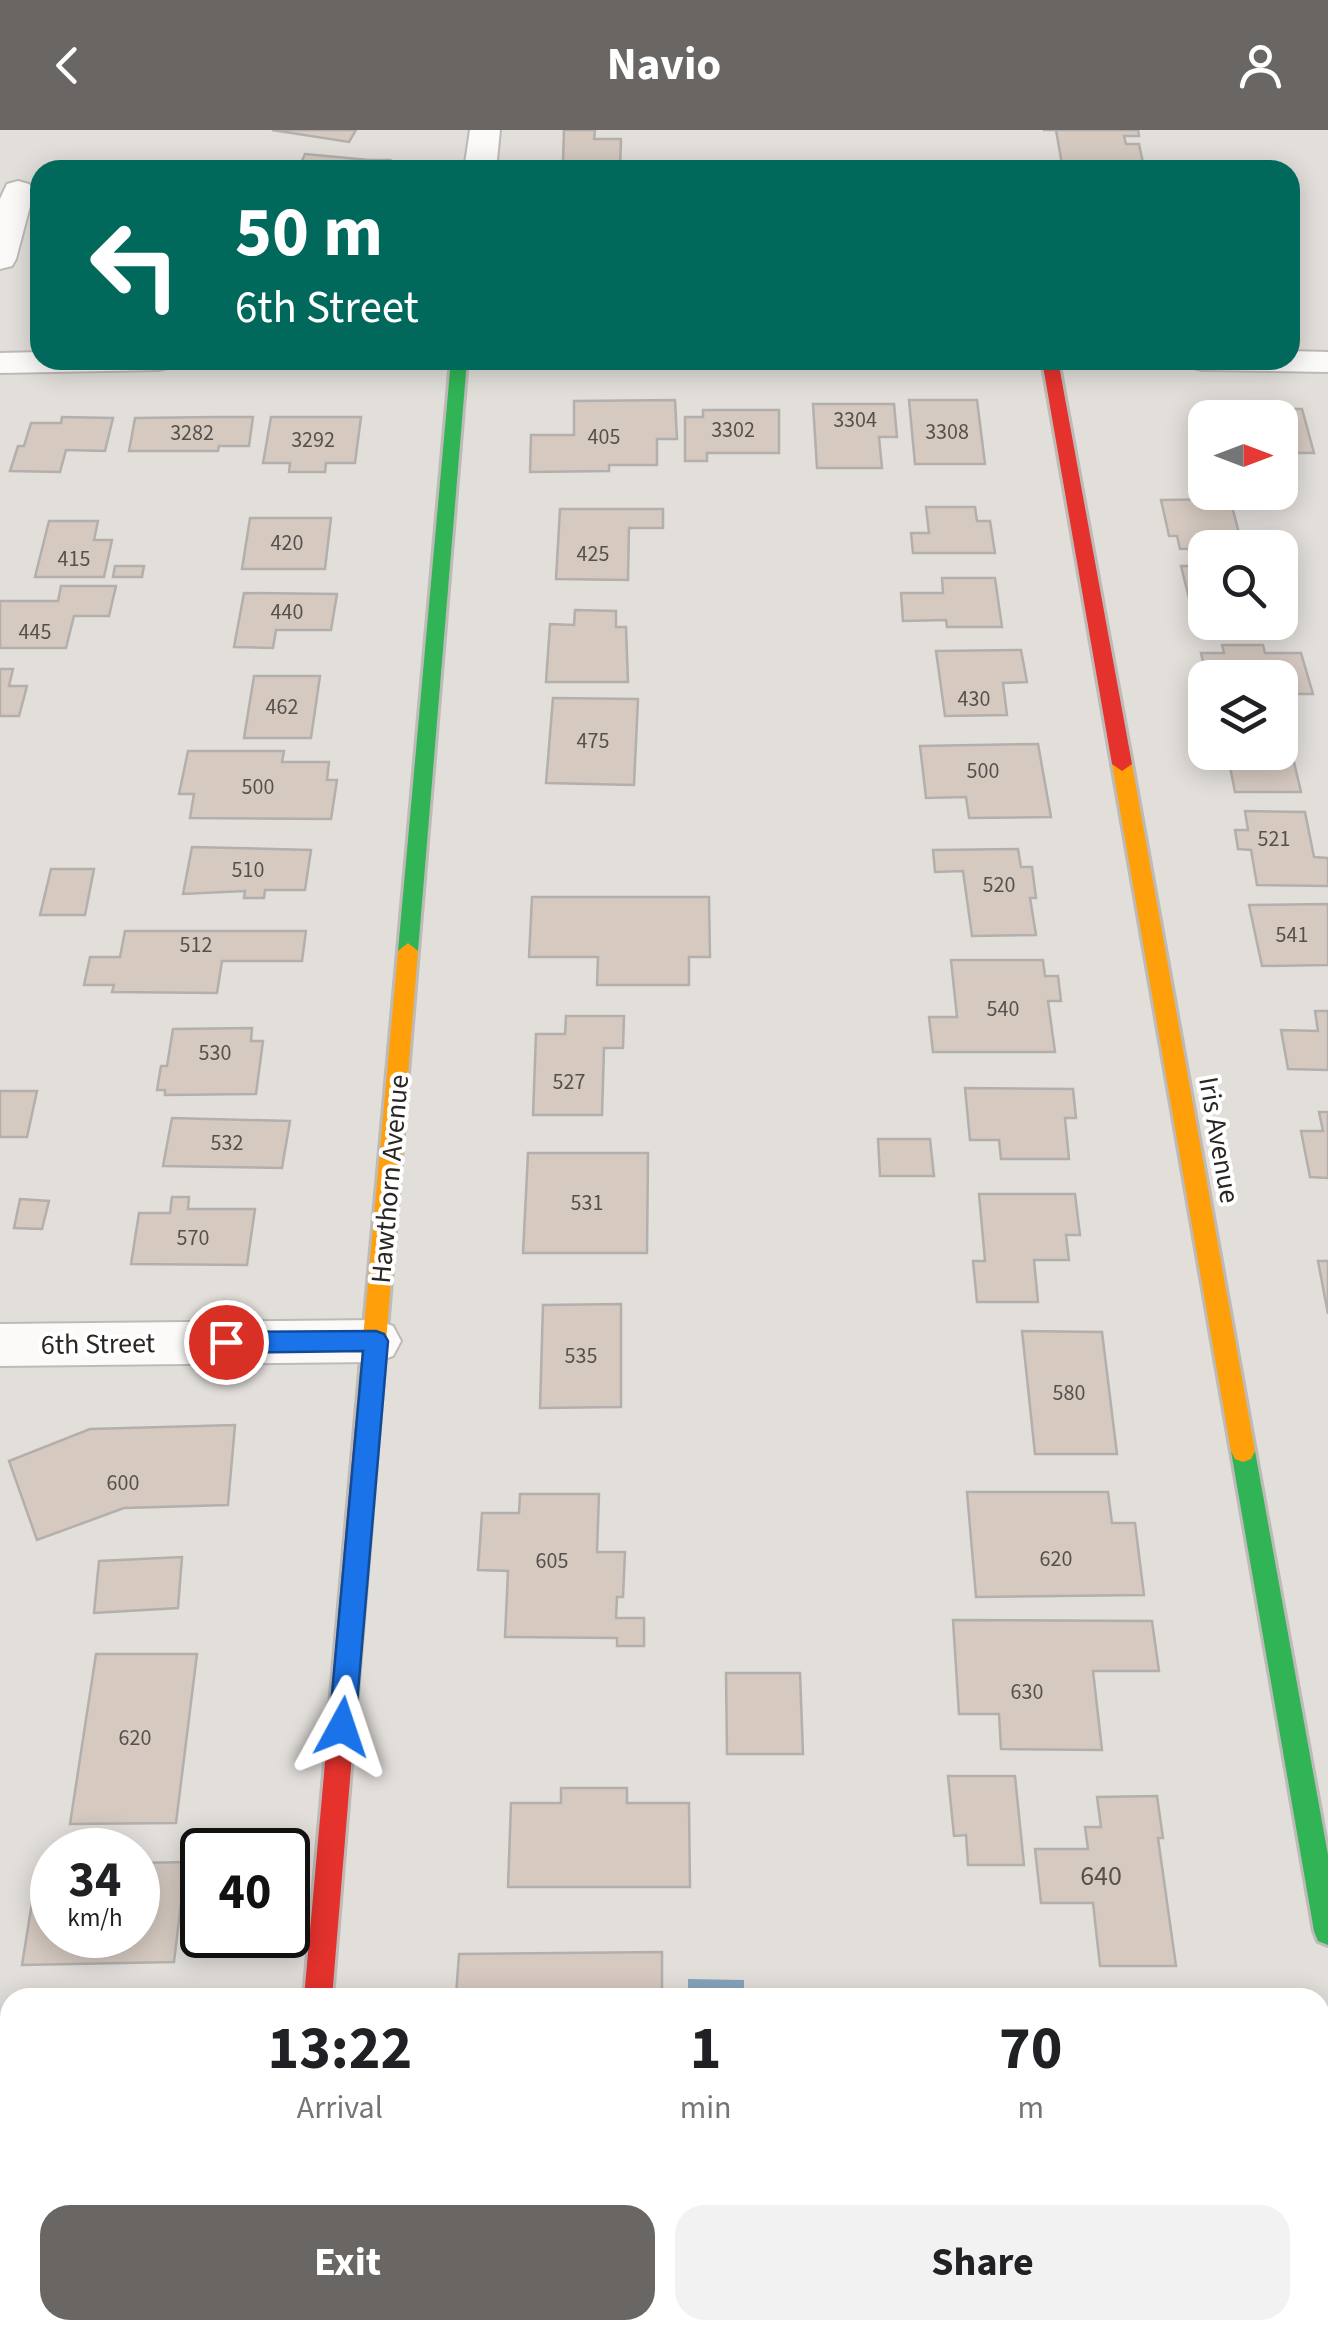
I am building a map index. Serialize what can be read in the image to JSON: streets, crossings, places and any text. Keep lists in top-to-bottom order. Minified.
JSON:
{"streets":{"street":["Iris Avenue","Hawthorn Avenue","6th Street"]},"crossings":[["Hawthorn Avenue","6th Street"]],"house_numbers":["3304","3302","3308","3282","405","3292","420","425","415","440","445","430","462","475","500","500","521","510","520","541","512","540","530","527","532","531","570","535","580","600","620","605","630","620","640"],"north":"right","page":{"header":"Navio","turn":["50 m","6th Street"],"speed":"34 km/h","limit":"40","eta":["13:22","Arrival","1","min","70","m"],"buttons":["Exit","Share"]}}
